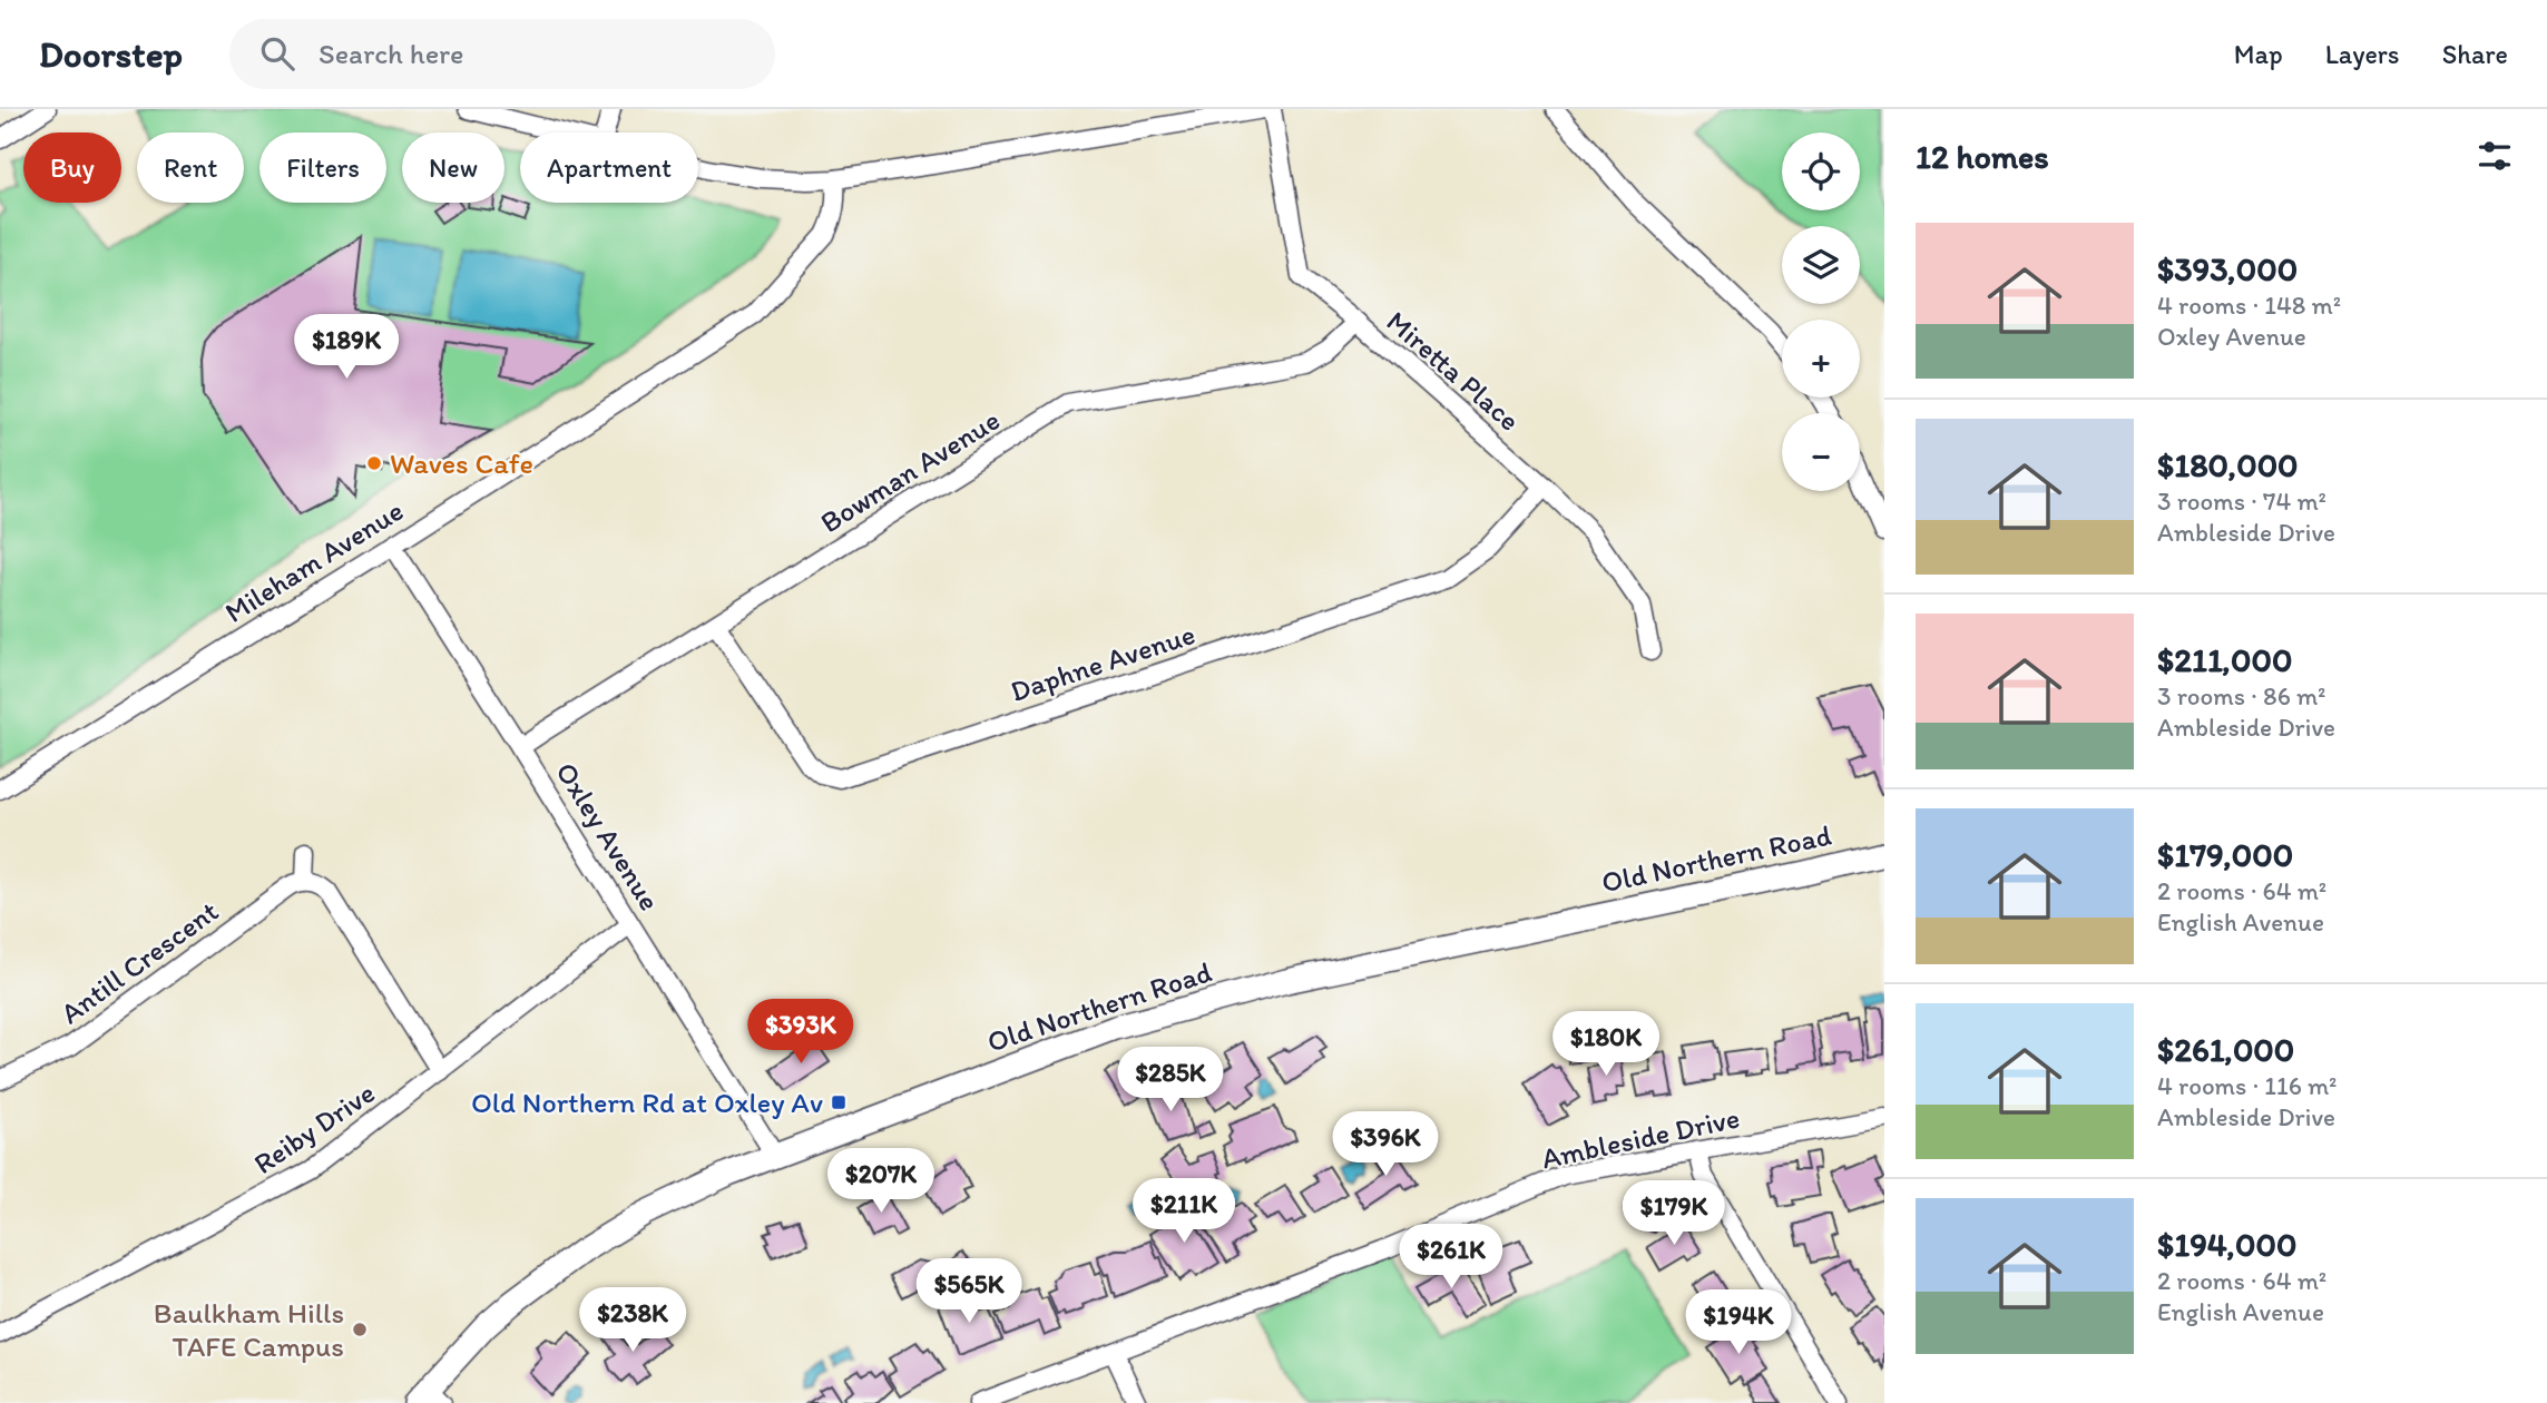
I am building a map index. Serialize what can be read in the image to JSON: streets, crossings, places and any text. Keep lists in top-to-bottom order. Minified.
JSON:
{"streets":{"main road":["Old Northern Road"],"street":["Miretta Place","Bowman Avenue","Mileham Avenue","Daphne Avenue","Oxley Avenue","Antill Crescent","Reiby Drive","Ambleside Drive"]},"crossings":[["Miretta Place","Bowman Avenue"],["Miretta Place","Daphne Avenue"],["Bowman Avenue","Daphne Avenue"],["Bowman Avenue","Oxley Avenue"],["Mileham Avenue","Oxley Avenue"],["Oxley Avenue","Old Northern Road"],["Oxley Avenue","Reiby Drive"]],"places":{"other":["Waves Cafe","Baulkham Hills TAFE Campus"],"transit":["Old Northern Rd at Oxley Av"]},"page":{"header":"Doorstep","search":"Search here","nav":["Map","Layers","Share"],"heading":"12 homes","map_buttons":["+","−"],"chip":["Buy","Rent","Filters","New","Apartment"],"list":[{"name":"$393,000","note":"4 rooms · 148 m² · Oxley Avenue"},{"name":"$180,000","note":"3 rooms · 74 m² · Ambleside Drive"},{"name":"$211,000","note":"3 rooms · 86 m² · Ambleside Drive"},{"name":"$179,000","note":"2 rooms · 64 m² · English Avenue"},{"name":"$261,000","note":"4 rooms · 116 m² · Ambleside Drive"},{"name":"$194,000","note":"2 rooms · 64 m² · English Avenue"}],"price":["$189K","$393K","$180K","$285K","$396K","$207K","$211K","$179K","$261K","$565K","$238K","$194K"]}}
